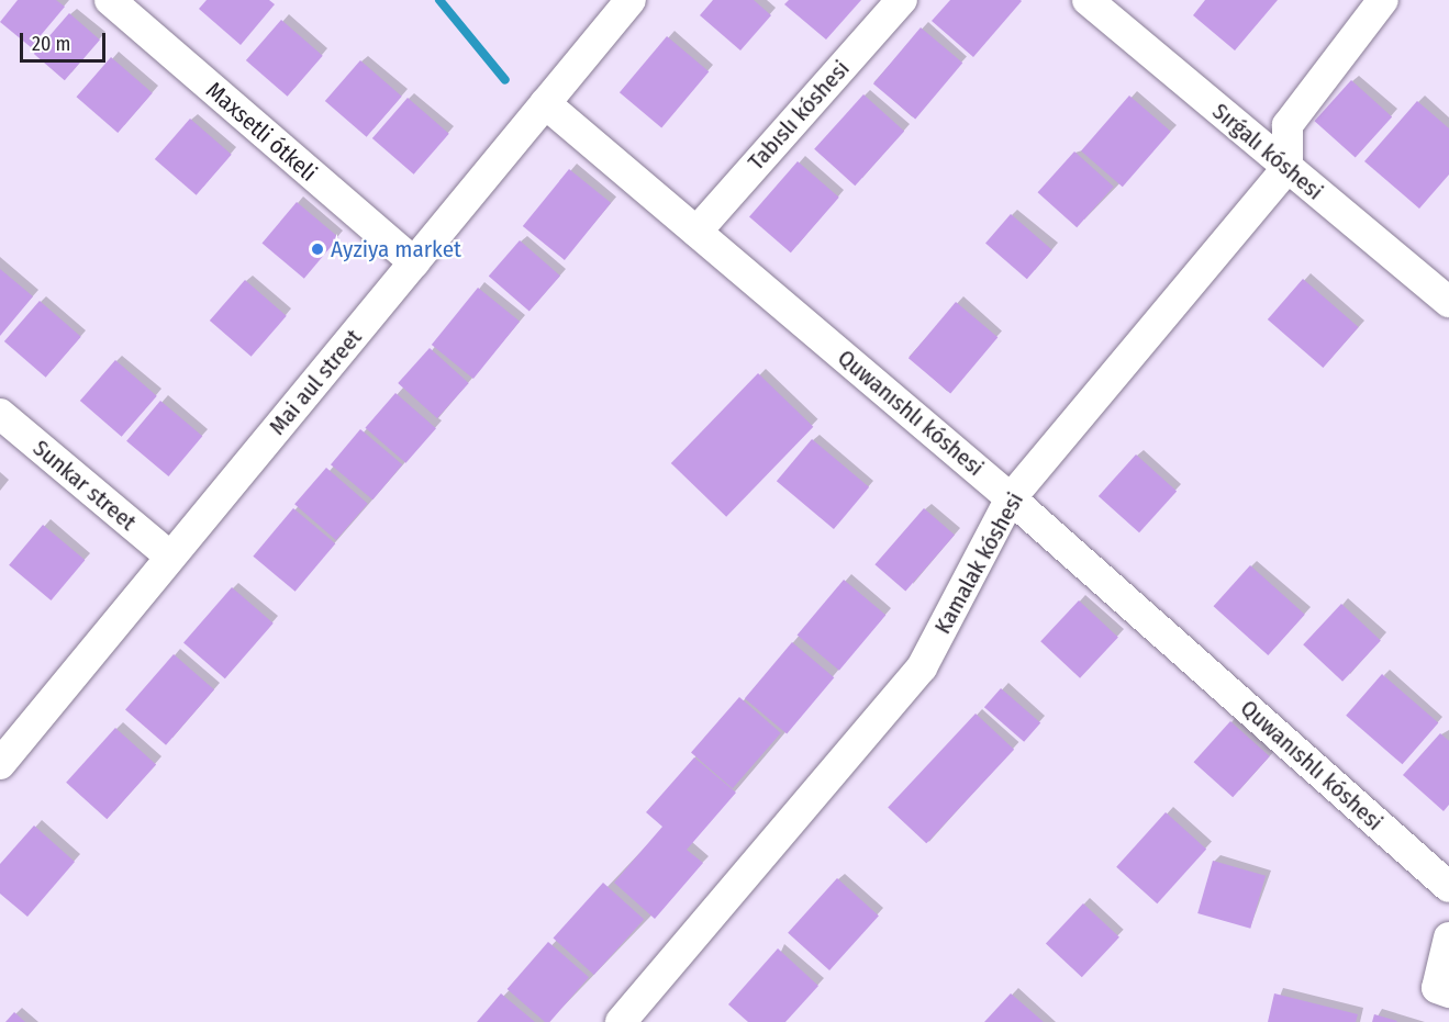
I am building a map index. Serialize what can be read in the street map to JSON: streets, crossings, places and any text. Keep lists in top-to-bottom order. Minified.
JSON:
{"streets":{"street":["Tabıslı kóshesi","Maxsetli ótkeli","Sırǵalı kóshesi","Mai aul street","Quwanıshlı kóshesi","Sunkar street","Kamalak kóshesi"]},"crossings":[["Tabıslı kóshesi","Quwanıshlı kóshesi"],["Maxsetli ótkeli","Mai aul street"],["Sırǵalı kóshesi","Kamalak kóshesi"],["Mai aul street","Quwanıshlı kóshesi"],["Mai aul street","Sunkar street"],["Quwanıshlı kóshesi","Kamalak kóshesi"]],"places":["Ayziya market"],"scale_bar":"20 m"}
